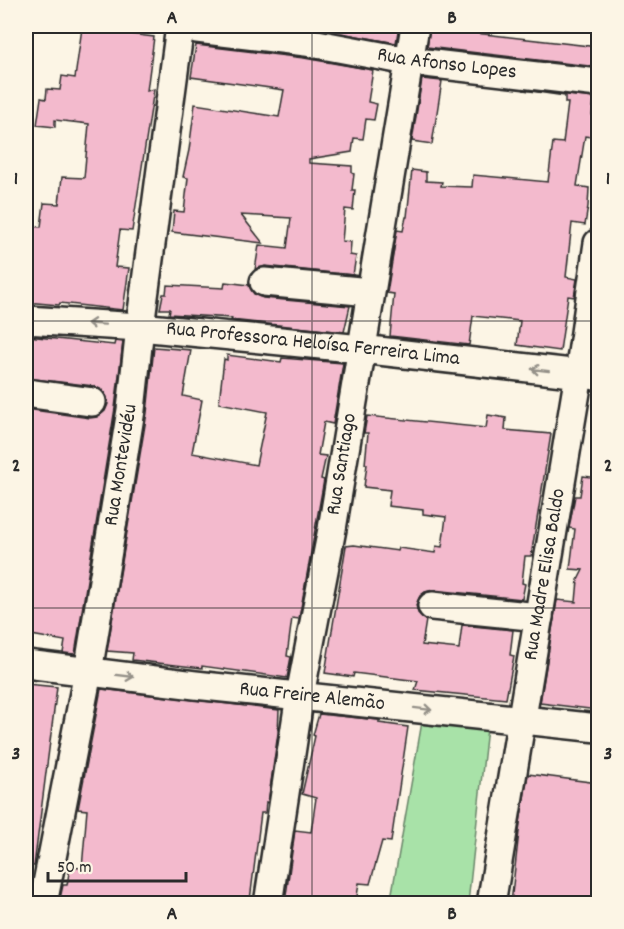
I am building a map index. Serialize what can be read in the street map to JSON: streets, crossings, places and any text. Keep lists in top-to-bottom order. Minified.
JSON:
{"streets":{"street":["Rua Afonso Lopes","Rua Professora Heloísa Ferreira Lima","Rua Santiago","Rua Montevidéu","Rua Madre Elisa Baldo","Rua Freire Alemão"]},"crossings":[["Rua Afonso Lopes","Rua Santiago"],["Rua Professora Heloísa Ferreira Lima","Rua Santiago"],["Rua Professora Heloísa Ferreira Lima","Rua Montevidéu"],["Rua Professora Heloísa Ferreira Lima","Rua Madre Elisa Baldo"],["Rua Santiago","Rua Freire Alemão"],["Rua Montevidéu","Rua Freire Alemão"],["Rua Madre Elisa Baldo","Rua Freire Alemão"]],"one_way":["Rua Professora Heloísa Ferreira Lima","Rua Freire Alemão"],"scale_bar":"50 m","grid":{"columns":["A","B"],"rows":["1","2","3"]}}
